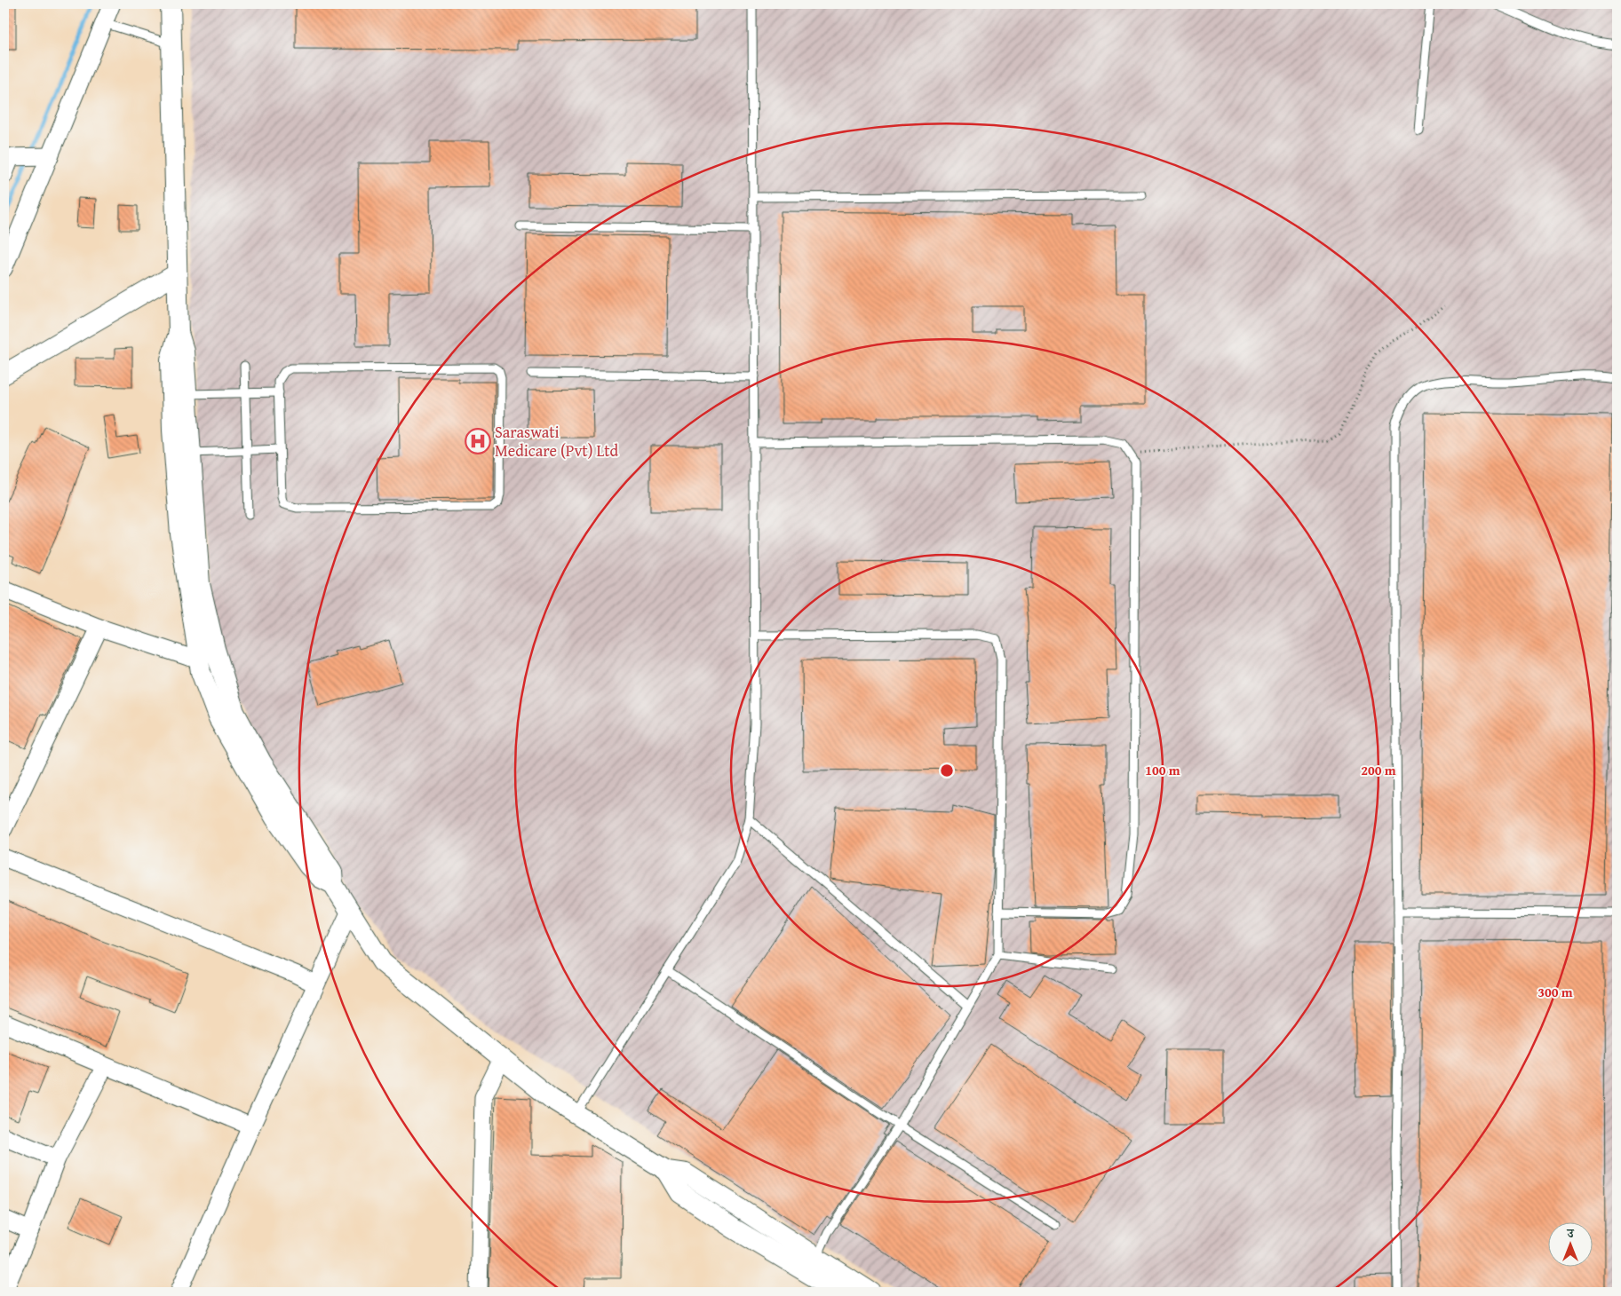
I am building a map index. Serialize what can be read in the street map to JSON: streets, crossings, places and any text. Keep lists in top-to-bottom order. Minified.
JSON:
{"places":{"hospital":["Saraswati Medicare (Pvt) Ltd"]},"north":"top","rings":["100 m","200 m","300 m"]}
